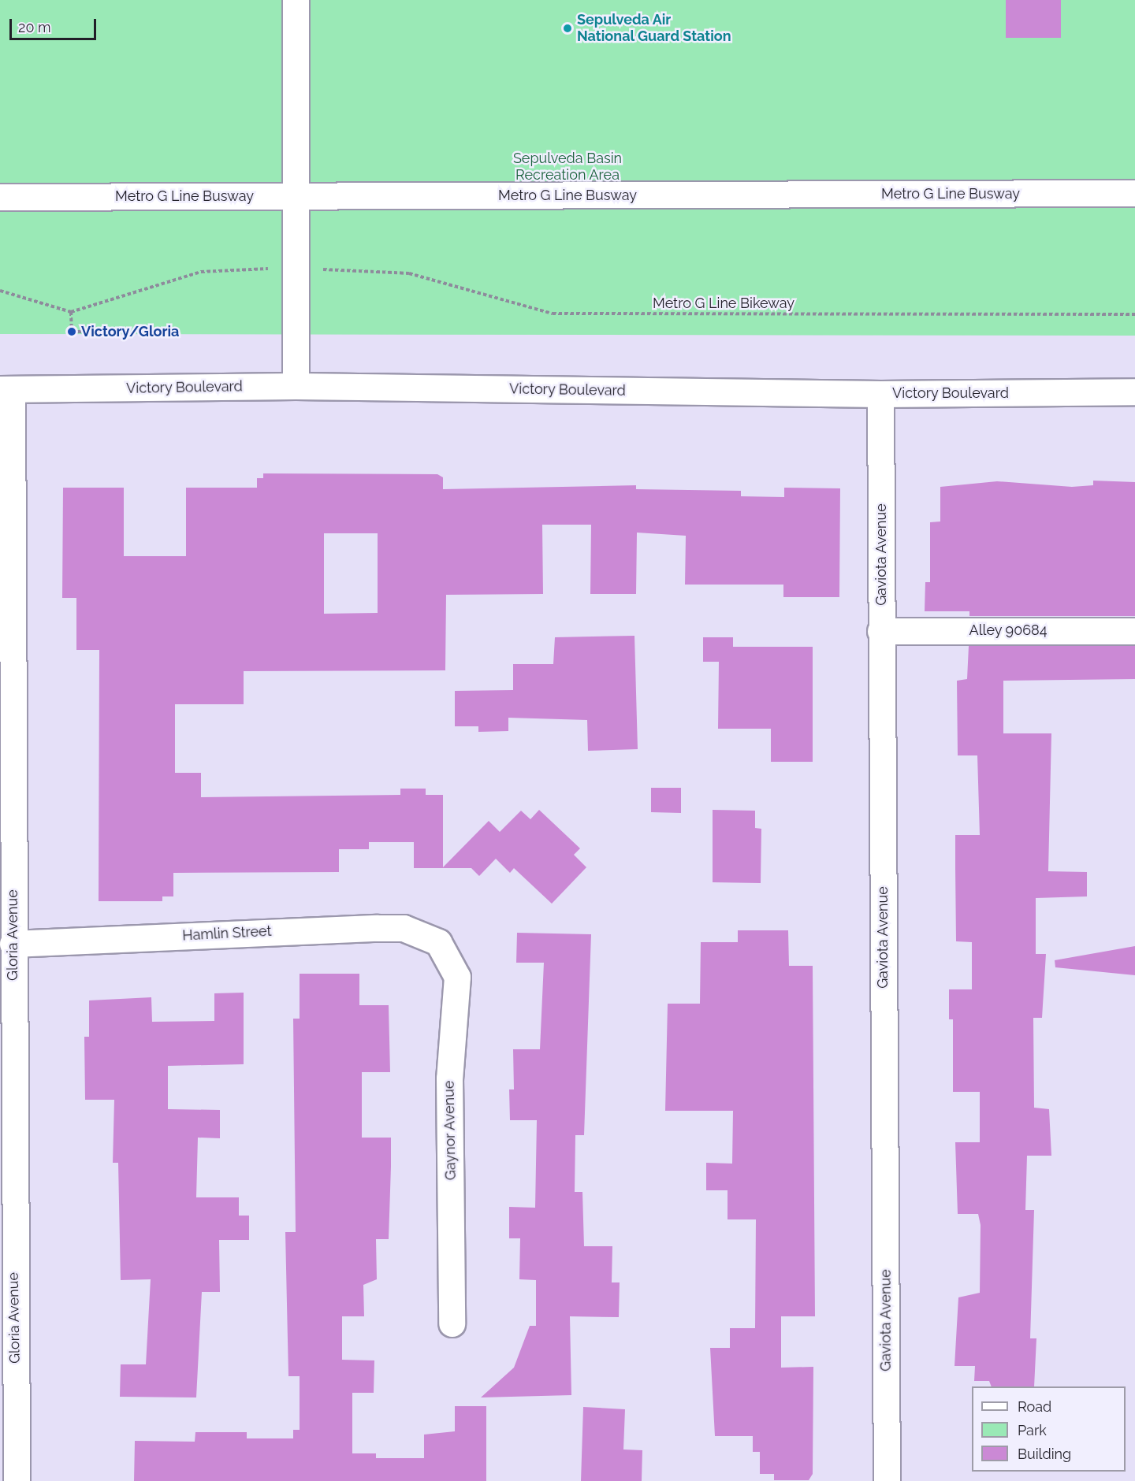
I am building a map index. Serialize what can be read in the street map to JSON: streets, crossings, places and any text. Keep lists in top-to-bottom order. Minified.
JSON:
{"streets":{"street":["Metro G Line Busway","Victory Boulevard","Gaviota Avenue","Alley 90684","Hamlin Street","Gloria Avenue","Gaynor Avenue"],"path":["Metro G Line Bikeway"]},"crossings":[["Victory Boulevard","Gaviota Avenue"],["Victory Boulevard","Gloria Avenue"],["Gaviota Avenue","Alley 90684"],["Hamlin Street","Gloria Avenue"],["Hamlin Street","Gaynor Avenue"]],"parks":["Sepulveda Basin Recreation Area"],"places":["Sepulveda Air National Guard Station","Victory/Gloria"],"legend":["Road","Park","Building"],"scale_bar":"20 m"}
